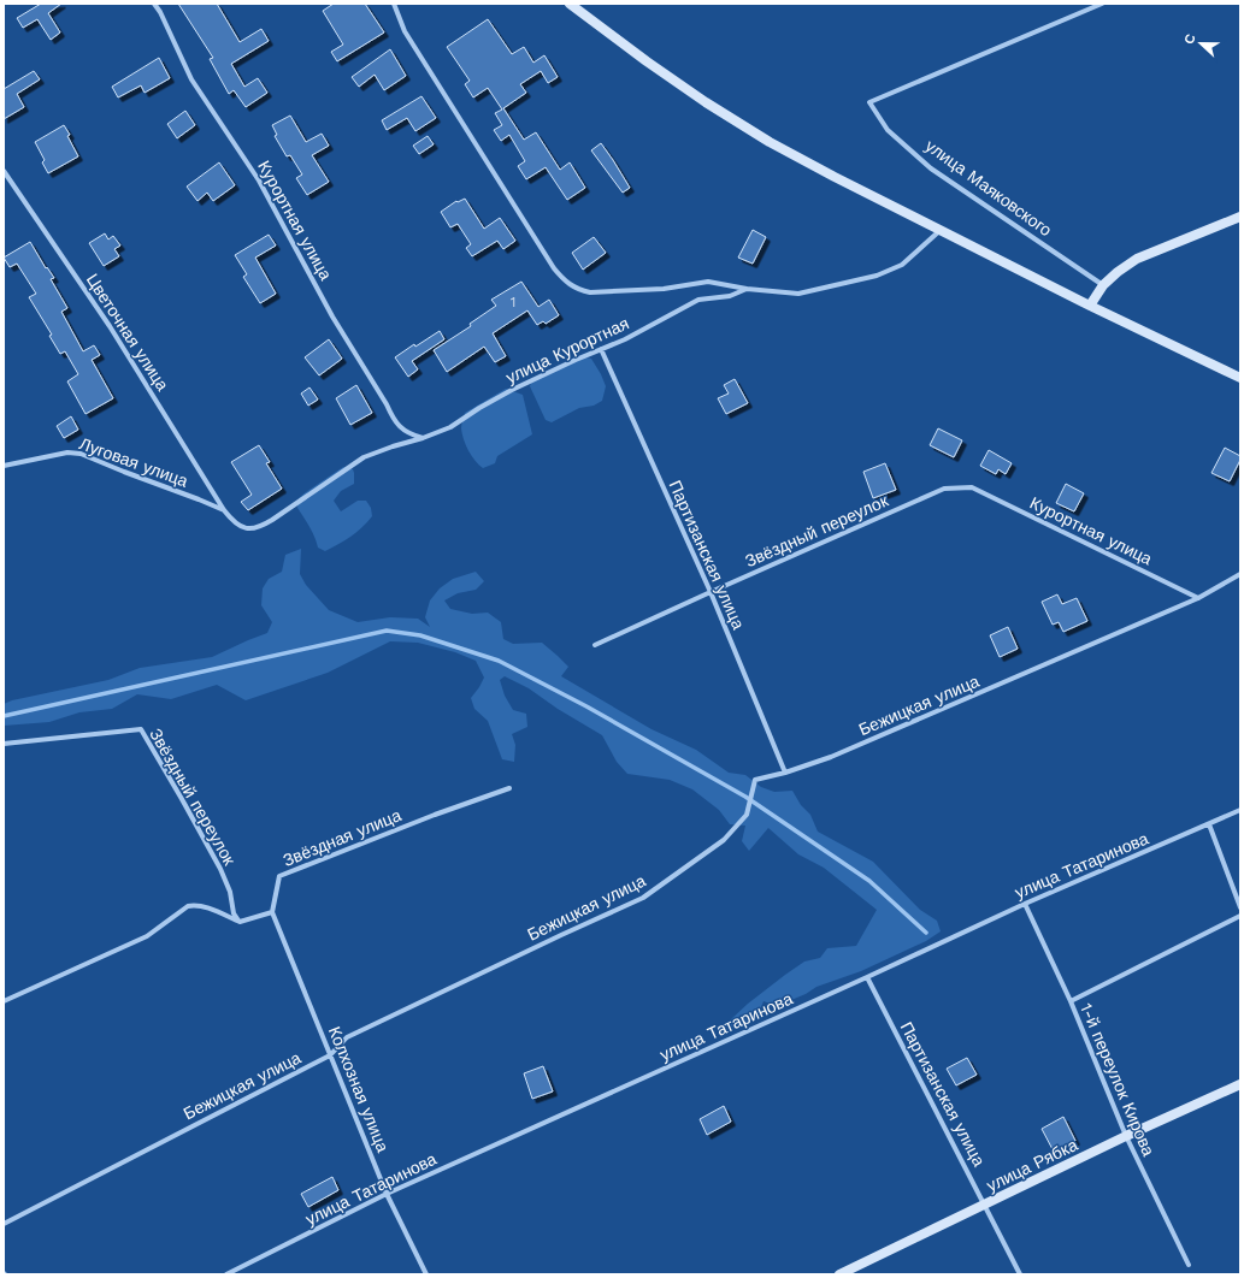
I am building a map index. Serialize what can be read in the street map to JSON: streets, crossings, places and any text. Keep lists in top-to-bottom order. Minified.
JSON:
{"streets":{"main road":["улица Рябка"],"street":["улица Маяковского","Курортная улица","Цветочная улица","улица Курортная","Луговая улица","Звёздный переулок","Партизанская улица","Бежицкая улица","Звёздная улица","улица Татаринова","1-й переулок Кирова","Колхозная улица"]},"crossings":[["Курортная улица","улица Курортная"],["Курортная улица","Звёздный переулок"],["Курортная улица","Бежицкая улица"],["Цветочная улица","улица Курортная"],["Цветочная улица","Луговая улица"],["улица Курортная","Луговая улица"],["улица Курортная","Партизанская улица"],["Звёздный переулок","Партизанская улица"],["Партизанская улица","Бежицкая улица"],["Партизанская улица","улица Татаринова"],["Партизанская улица","улица Рябка"],["Бежицкая улица","Колхозная улица"],["Звёздная улица","Колхозная улица"],["улица Татаринова","1-й переулок Кирова"],["улица Татаринова","Колхозная улица"],["1-й переулок Кирова","улица Рябка"]],"house_numbers":["1"],"north":"left"}
